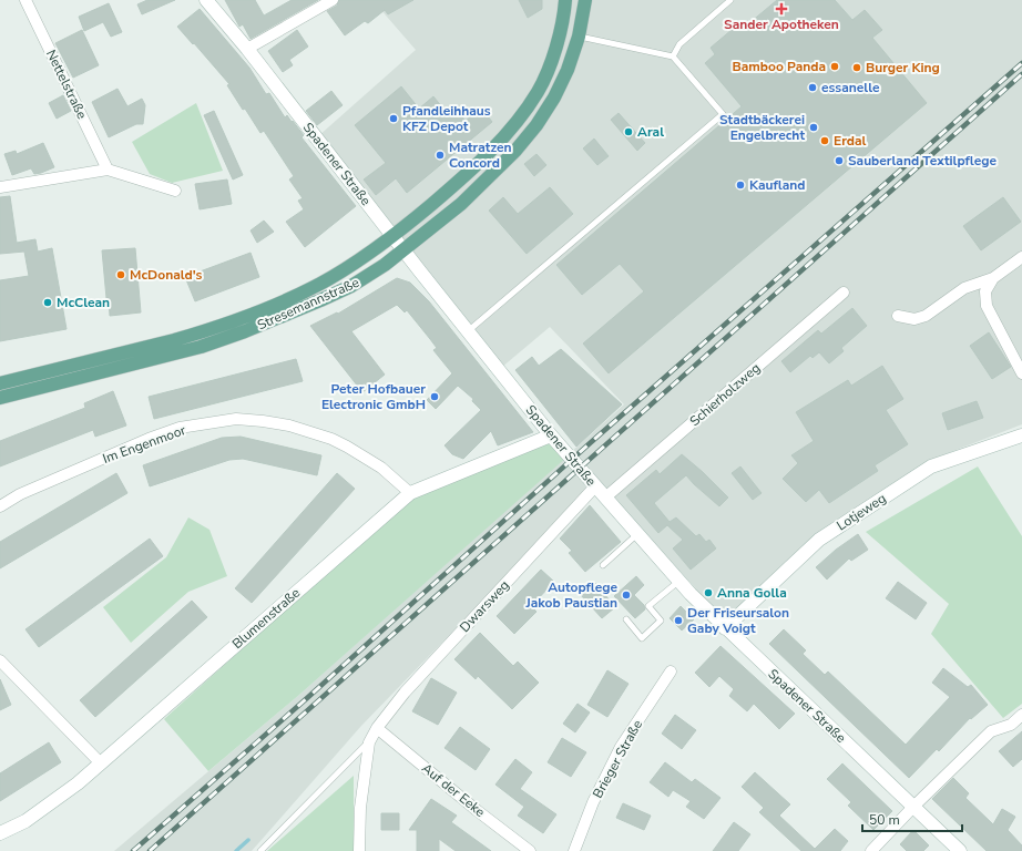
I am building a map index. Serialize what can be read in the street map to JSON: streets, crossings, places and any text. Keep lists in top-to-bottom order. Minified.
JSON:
{"streets":{"main road":["Stresemannstraße"],"street":["Nettelstraße","Spadener Straße","Schierholzweg","Im Engenmoor","Lotjeweg","Dwarsweg","Blumenstraße","Brieger Straße","Auf der Eeke"]},"crossings":[["Spadener Straße","Stresemannstraße"],["Spadener Straße","Schierholzweg"],["Spadener Straße","Lotjeweg"],["Spadener Straße","Dwarsweg"],["Spadener Straße","Blumenstraße"],["Im Engenmoor","Blumenstraße"],["Dwarsweg","Auf der Eeke"]],"places":{"health":["Sander Apotheken"],"other":["Bamboo Panda","Burger King","essanelle","Pfandleihhaus KFZ Depot","Stadtbäckerei Engelbrecht","Aral","Erdal","Matratzen Concord","Sauberland Textilpflege","Kaufland","McDonald's","McClean","Peter Hofbauer Electronic GmbH","Anna Golla","Autopflege Jakob Paustian","Der Friseursalon Gaby Voigt"]},"scale_bar":"50 m"}
